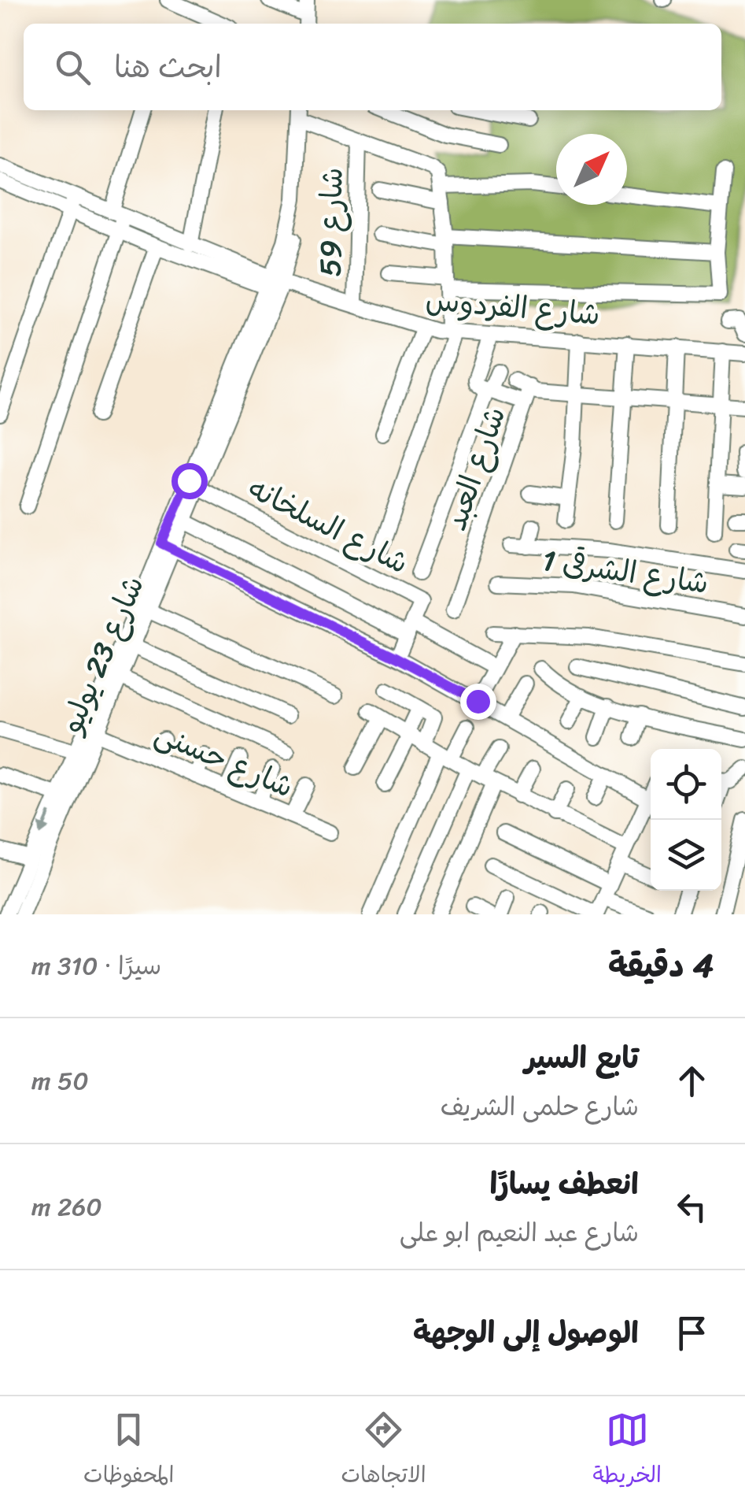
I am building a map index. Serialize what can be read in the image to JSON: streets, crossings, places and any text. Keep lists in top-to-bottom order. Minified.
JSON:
{"streets":{"street":["شارع 59","شارع الفردوس","شارع العبد","شارع السلخانه","شارع الشرقى 1","شارع 23 يوليو","شارع حسنى"]},"crossings":[["شارع 59","شارع الفردوس"],["شارع الفردوس","شارع 23 يوليو"],["شارع السلخانه","شارع 23 يوليو"],["شارع 23 يوليو","شارع حسنى"]],"north":"top right","page":{"search":"ابحث هنا","heading":["4 دقيقة","سيرًا · 310 m"],"list":[["تابع السير","شارع حلمى الشريف","50 m"],["انعطف يسارًا","شارع عبد النعيم ابو على","260 m"],"الوصول إلى الوجهة"],"nav":["الخريطة","الاتجاهات","المحفوظات"]}}
